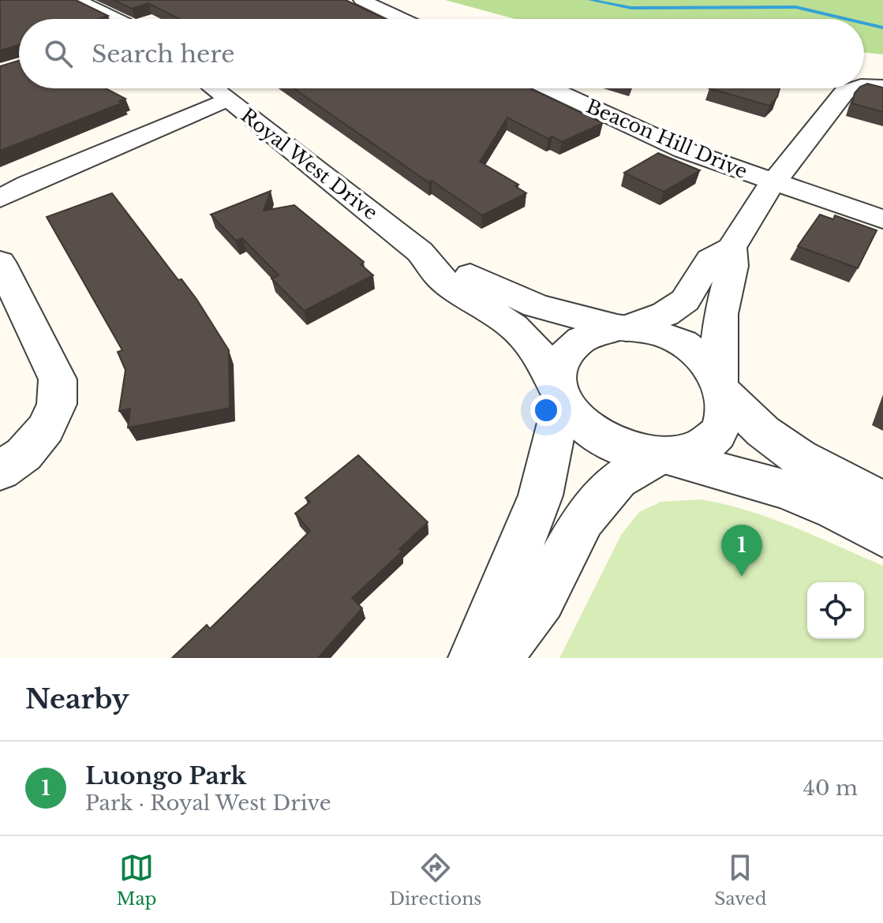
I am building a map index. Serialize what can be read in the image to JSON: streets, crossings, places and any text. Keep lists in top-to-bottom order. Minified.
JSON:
{"streets":{"street":["Beacon Hill Drive","Royal West Drive"]},"page":{"search":"Search here","pins":"1","heading":"Nearby","list":[{"mark":"1","name":"Luongo Park","note":"Park · Royal West Drive","value":"40 m"}],"nav":["Map","Directions","Saved"]}}
